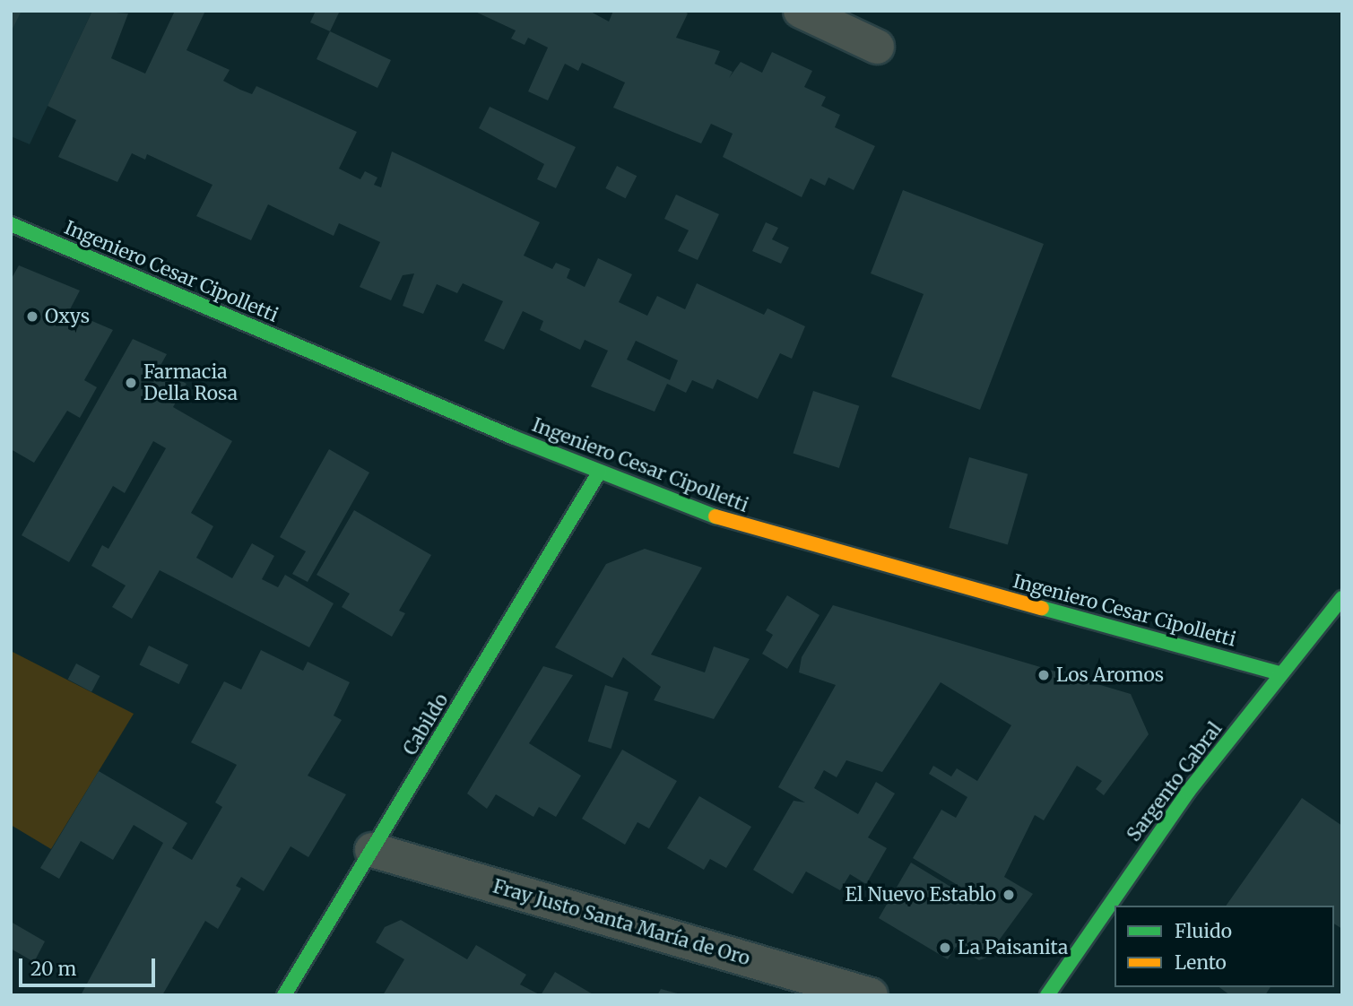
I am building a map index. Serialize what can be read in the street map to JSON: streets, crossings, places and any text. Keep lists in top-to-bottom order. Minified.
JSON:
{"streets":{"main road":["Ingeniero Cesar Cipolletti","Cabildo","Sargento Cabral"],"street":["Fray Justo Santa María de Oro"]},"crossings":[["Ingeniero Cesar Cipolletti","Cabildo"],["Ingeniero Cesar Cipolletti","Sargento Cabral"],["Cabildo","Fray Justo Santa María de Oro"]],"places":["Oxys","Farmacia Della Rosa","Los Aromos","El Nuevo Establo","La Paisanita"],"legend":["Fluido","Lento"],"scale_bar":"20 m"}
